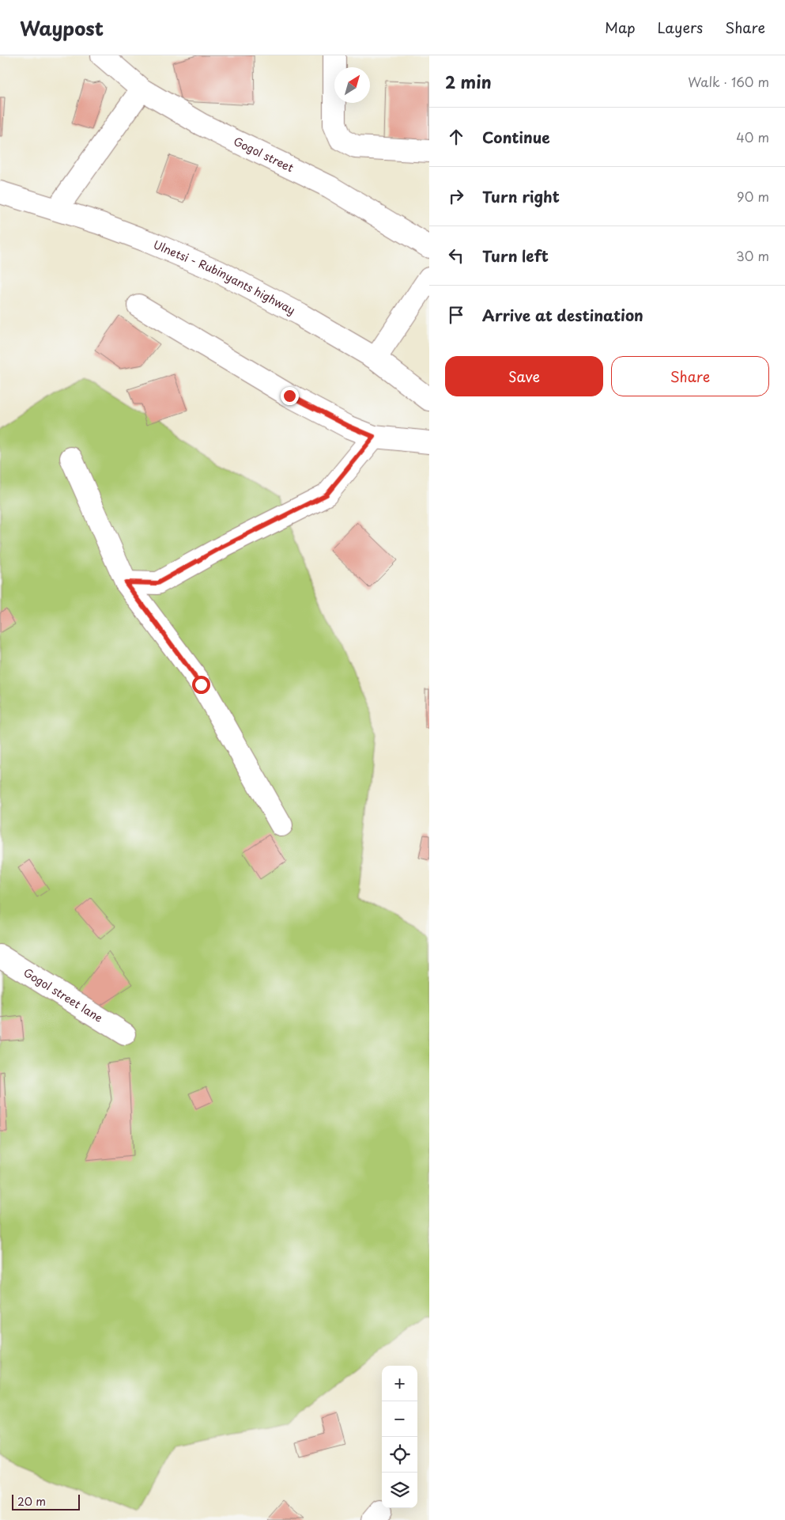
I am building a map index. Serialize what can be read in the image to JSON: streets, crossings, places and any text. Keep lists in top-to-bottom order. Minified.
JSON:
{"streets":{"street":["Gogol street","Ulnetsi - Rubinyants highway","Gogol street lane"]},"scale_bar":"20 m","north":"top right","page":{"header":"Waypost","nav":["Map","Layers","Share"],"heading":["2 min","Walk · 160 m"],"list":[["Continue","40 m"],["Turn right","90 m"],["Turn left","30 m"],"Arrive at destination"],"buttons":["Save","Share"],"map_buttons":["+","−"],"scale":"20 m"}}
